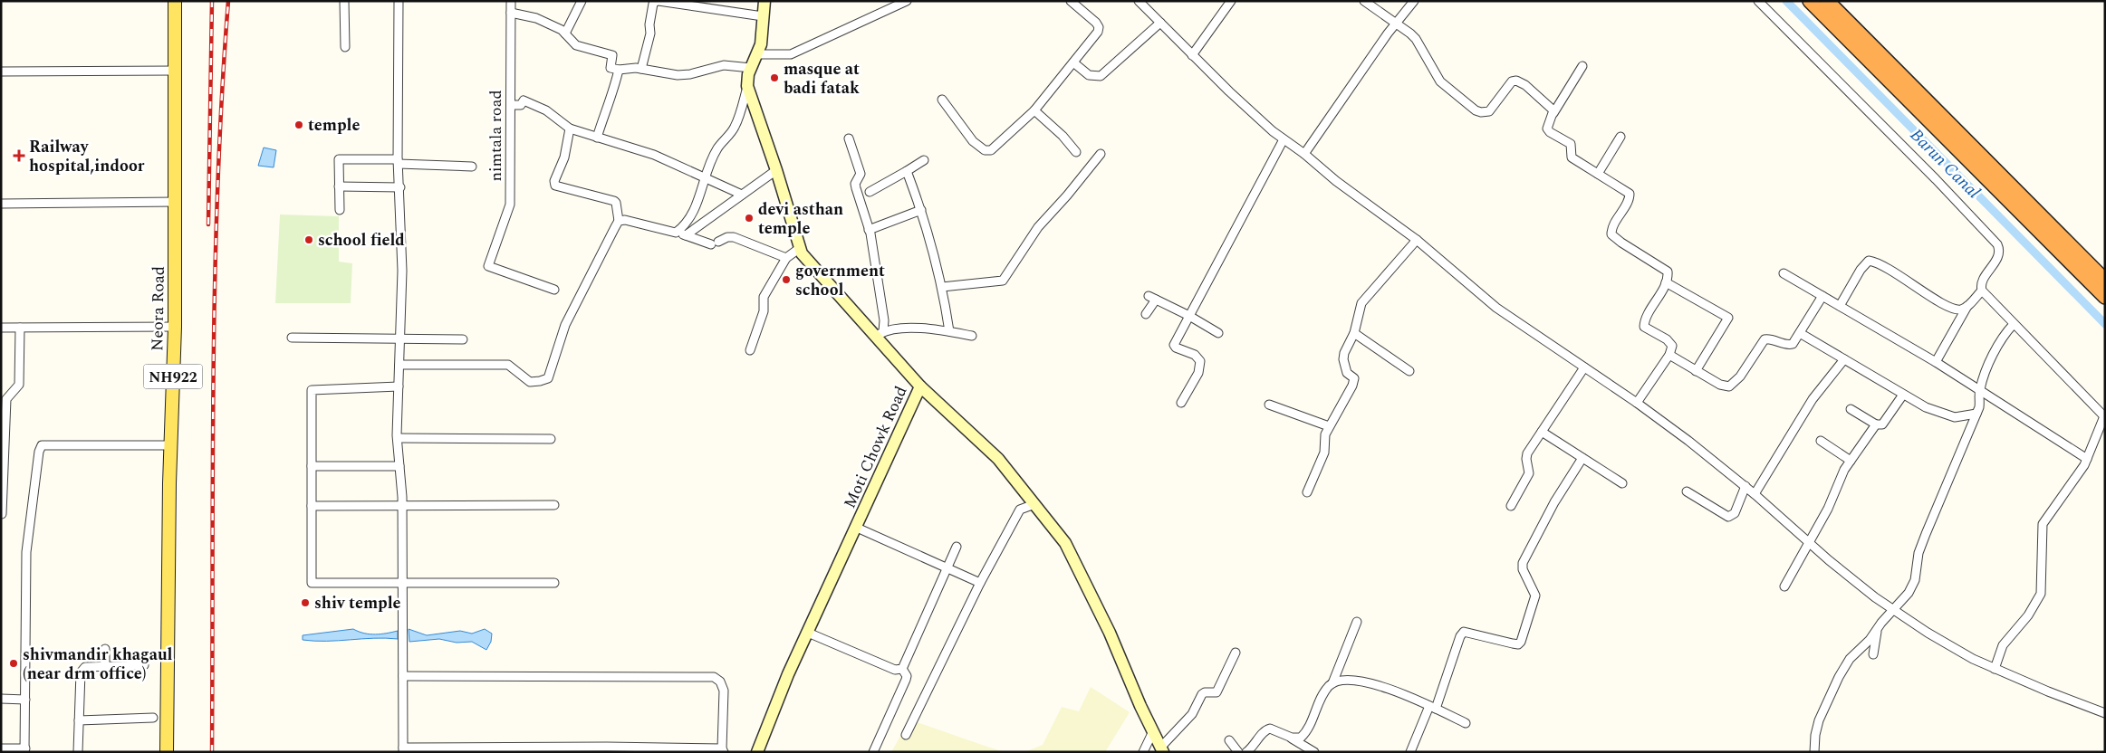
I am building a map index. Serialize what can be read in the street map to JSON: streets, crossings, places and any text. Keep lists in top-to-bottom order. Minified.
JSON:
{"streets":{"main road":["Neora Road","NH922"],"street":["nimtala road","Moti Chowk Road"]},"water":["Barun Canal"],"places":{"other":["masque at badi fatak","temple","devi asthan temple","school field","government school","shiv temple","shivmandir khagaul (near drm office)"],"health":["Railway hospital,indoor"]}}
